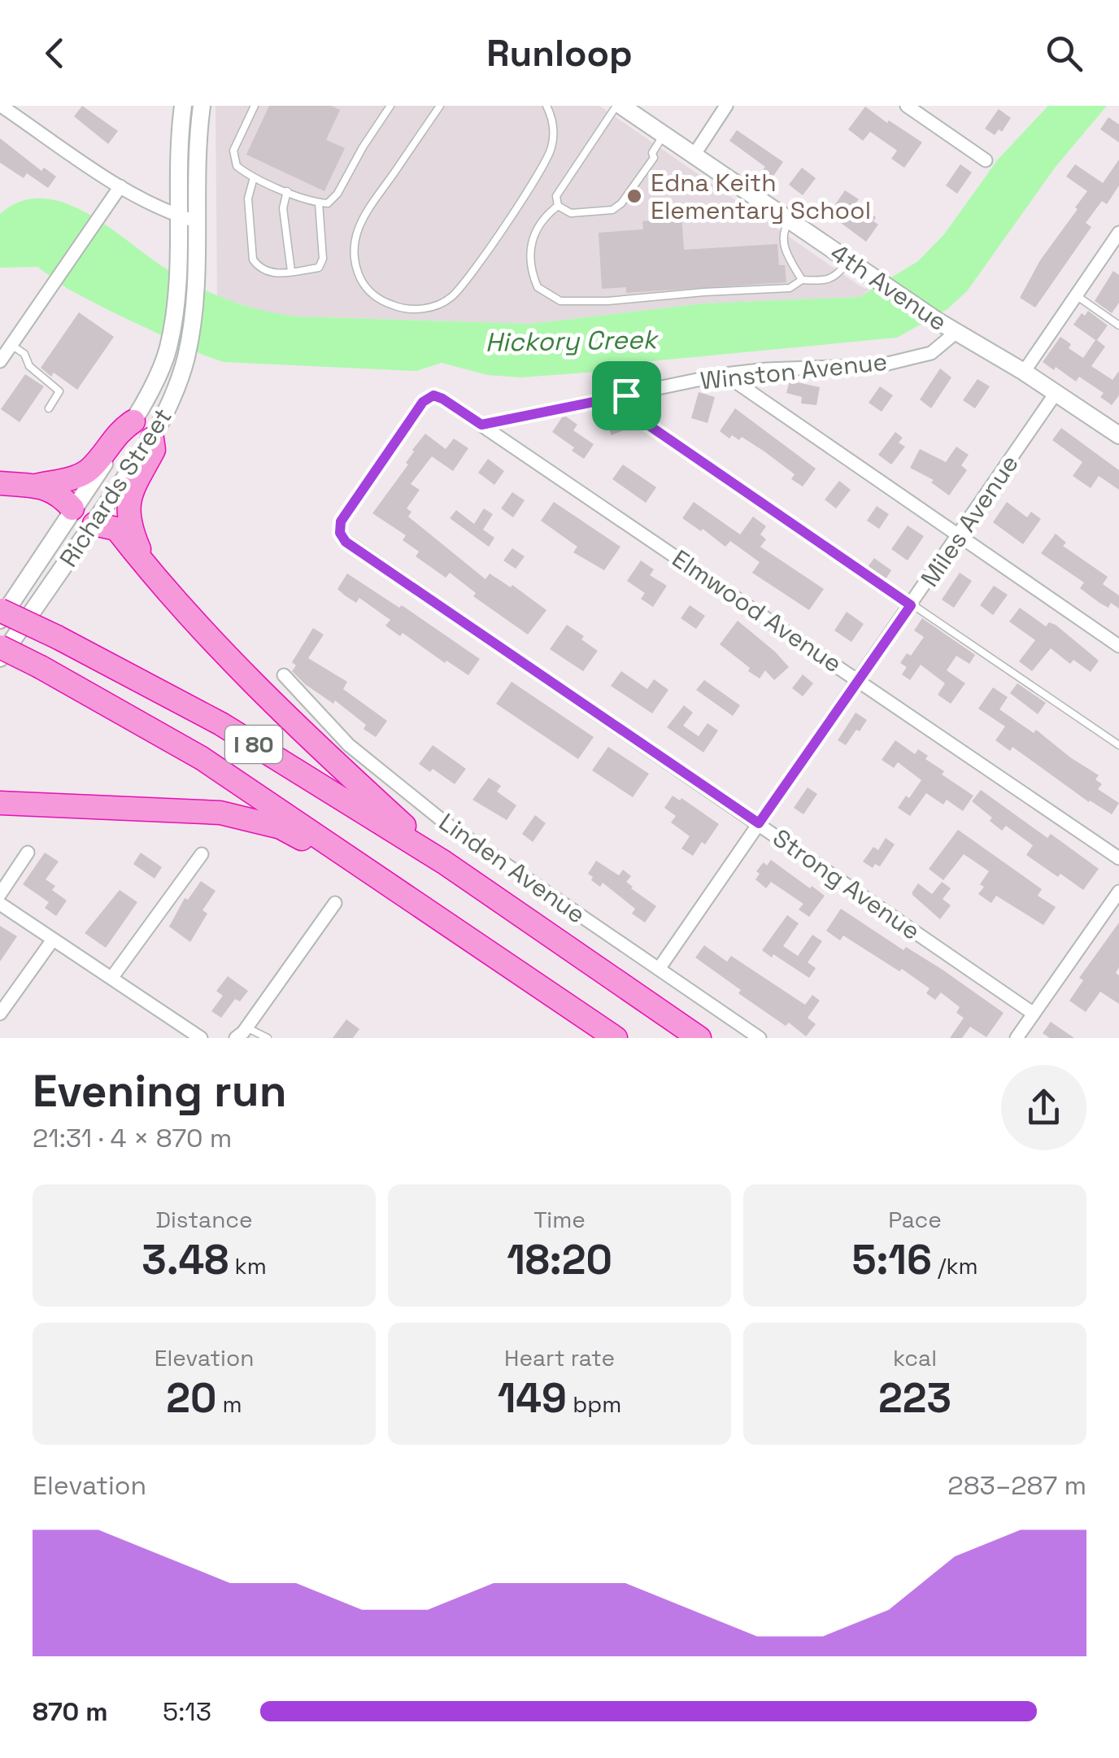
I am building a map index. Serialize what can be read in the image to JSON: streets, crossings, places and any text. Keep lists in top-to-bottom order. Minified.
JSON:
{"streets":{"highway":["I 80"],"street":["4th Avenue","Winston Avenue","Richards Street","Miles Avenue","Elmwood Avenue","Linden Avenue","Strong Avenue"]},"crossings":[["4th Avenue","Winston Avenue"],["4th Avenue","Miles Avenue"],["Winston Avenue","Elmwood Avenue"],["Miles Avenue","Elmwood Avenue"],["Miles Avenue","Linden Avenue"],["Miles Avenue","Strong Avenue"],["Elmwood Avenue","Strong Avenue"]],"water":["Hickory Creek"],"places":["Edna Keith Elementary School"],"page":{"header":"Runloop","heading":["Evening run","21:31 · 4 × 870 m"],"stats":[["Distance","3.48 km"],["Time","18:20"],["Pace","5:16 /km"],["Elevation","20 m"],["Heart rate","149 bpm"],["kcal","223"]],"chart":["Elevation","283–287 m"],"list":[{"name":"870 m","note":"5:13"}]}}
